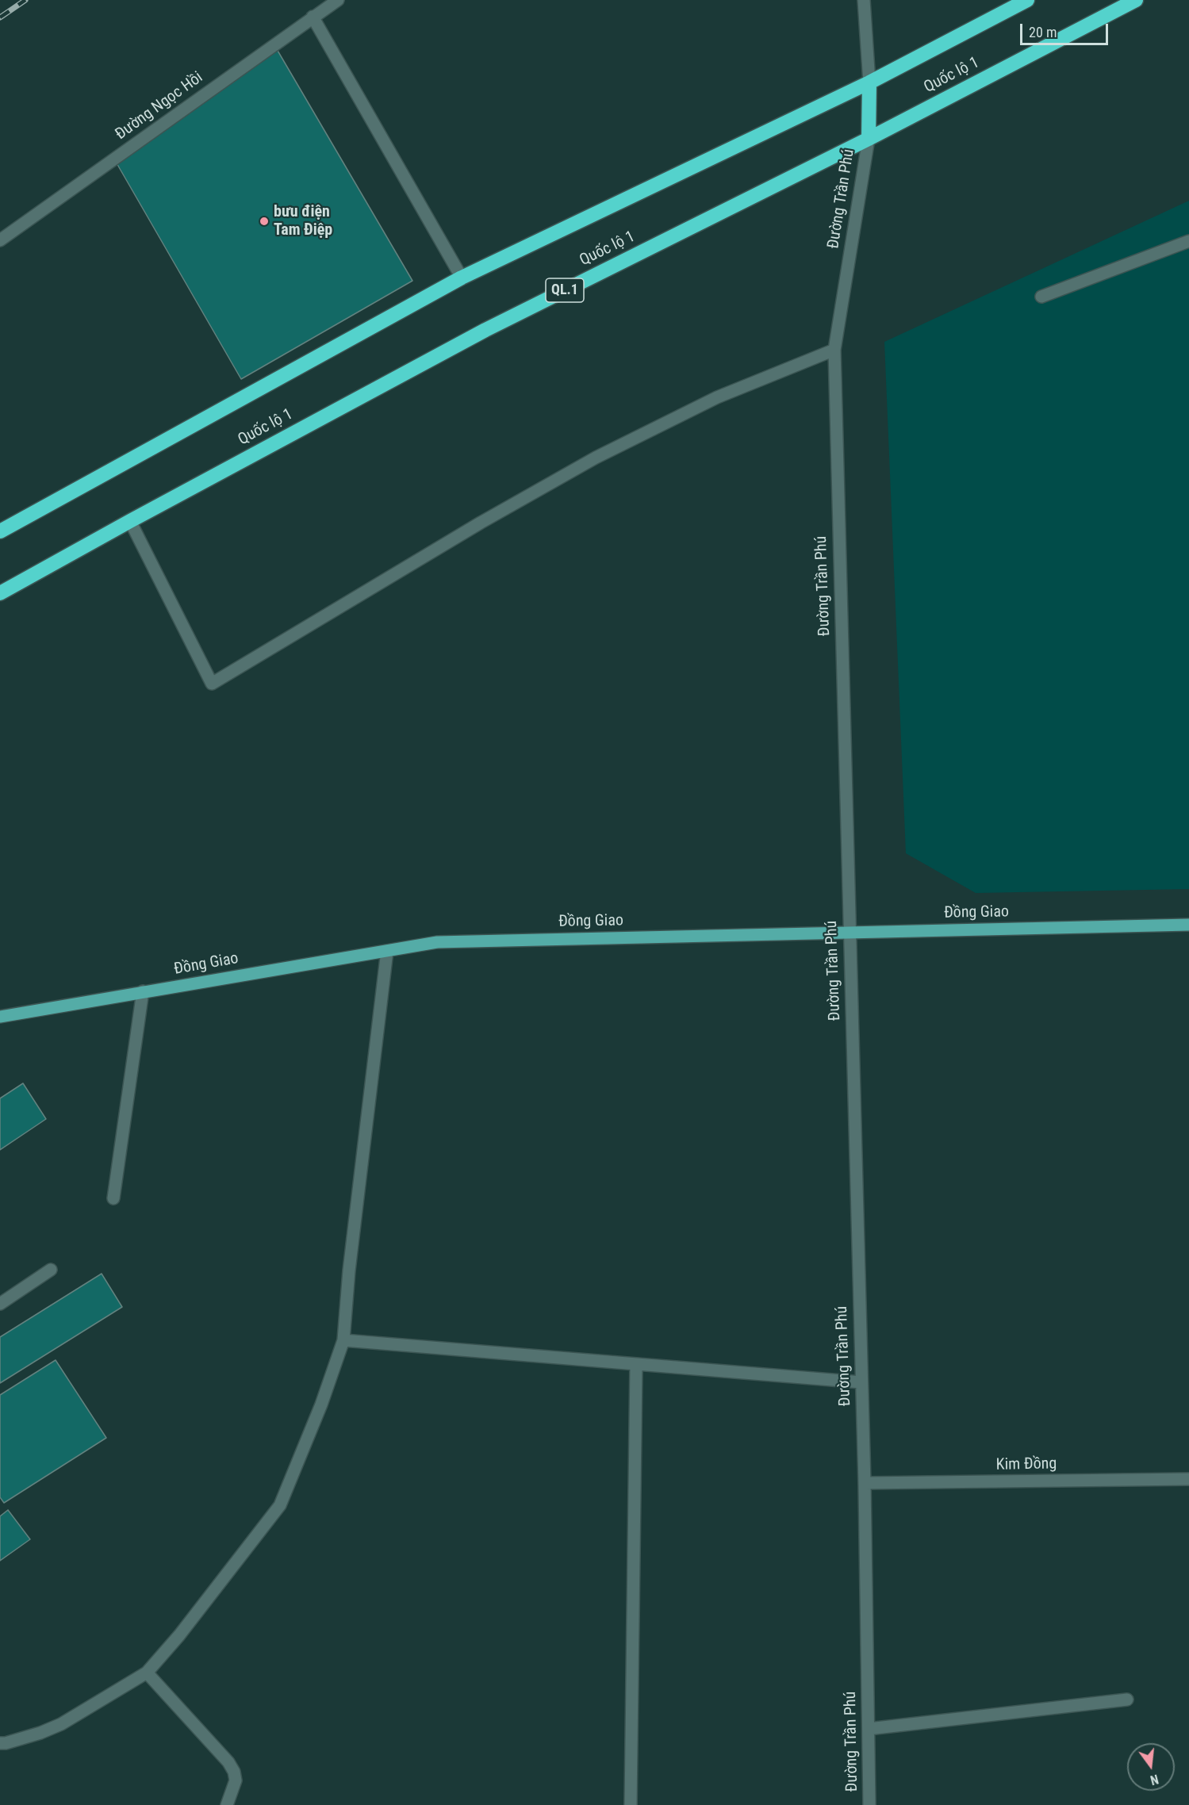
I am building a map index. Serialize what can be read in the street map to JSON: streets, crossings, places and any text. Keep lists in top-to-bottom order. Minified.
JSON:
{"streets":{"highway":["Quốc lộ 1","QL.1"],"main road":["Đồng Giao"],"street":["Đường Ngọc Hồi","Đường Trần Phú","Kim Đồng"]},"crossings":[["Quốc lộ 1","Đường Trần Phú"],["Đường Trần Phú","Đồng Giao"],["Đường Trần Phú","Kim Đồng"]],"places":["bưu điện Tam Điệp"],"scale_bar":"20 m","north":"bottom"}
